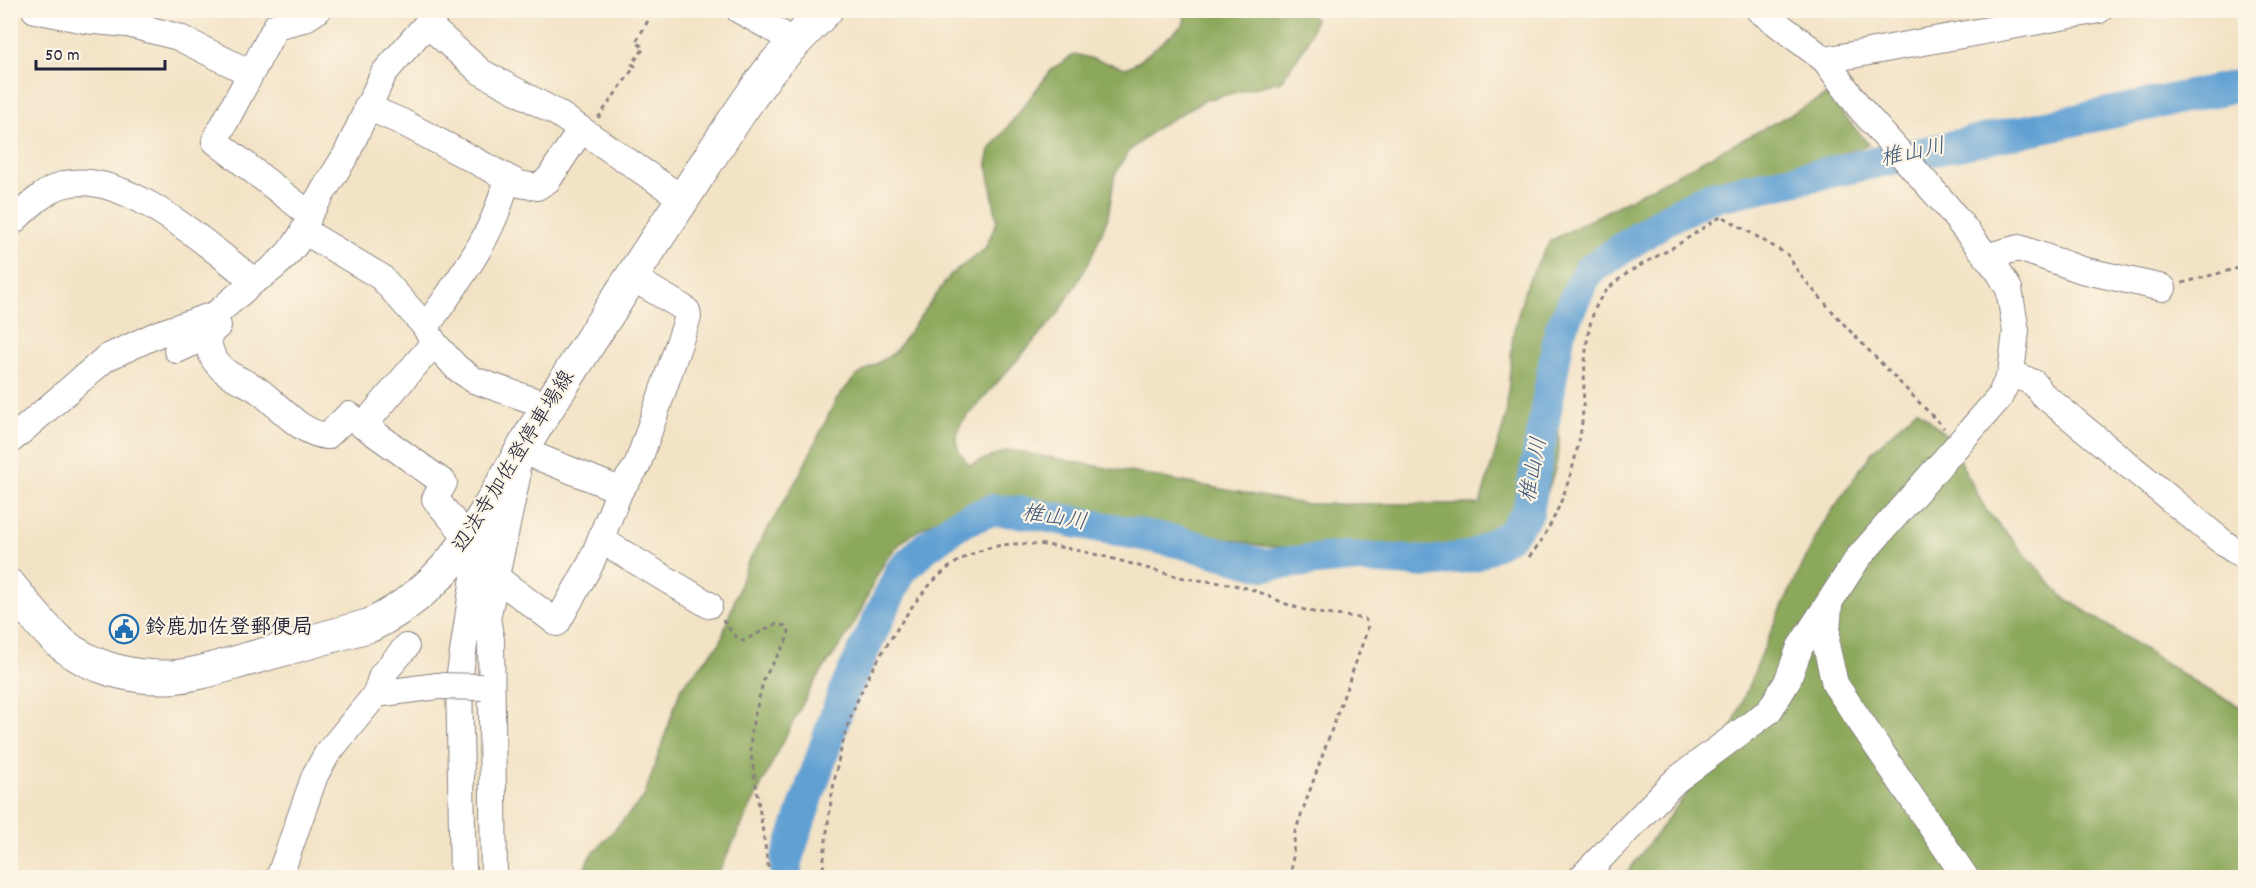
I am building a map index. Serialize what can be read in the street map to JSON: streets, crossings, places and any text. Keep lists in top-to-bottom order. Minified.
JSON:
{"streets":{"main road":["辺法寺加佐登停車場線"]},"water":["椎山川"],"places":{"public building":["鈴鹿加佐登郵便局"]},"scale_bar":"50 m"}
